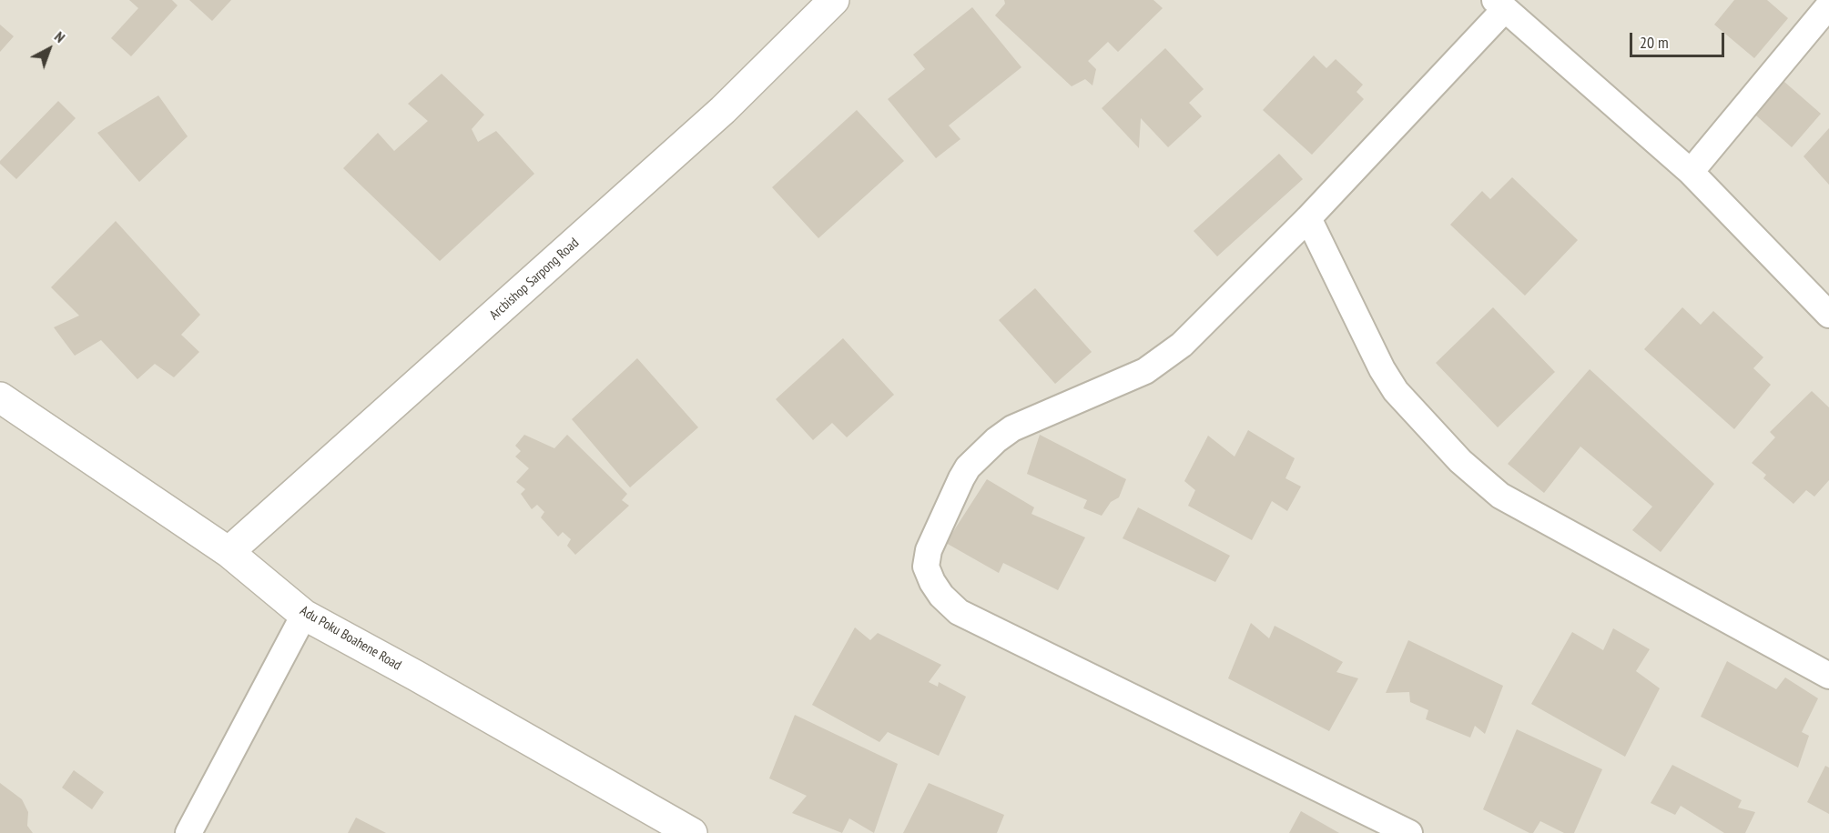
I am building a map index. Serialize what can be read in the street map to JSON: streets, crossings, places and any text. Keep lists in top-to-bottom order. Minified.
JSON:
{"streets":{"street":["Arcbishop Sarpong Road","Adu Poku Boahene Road"]},"crossings":[["Arcbishop Sarpong Road","Adu Poku Boahene Road"]],"scale_bar":"20 m","north":"top right"}
